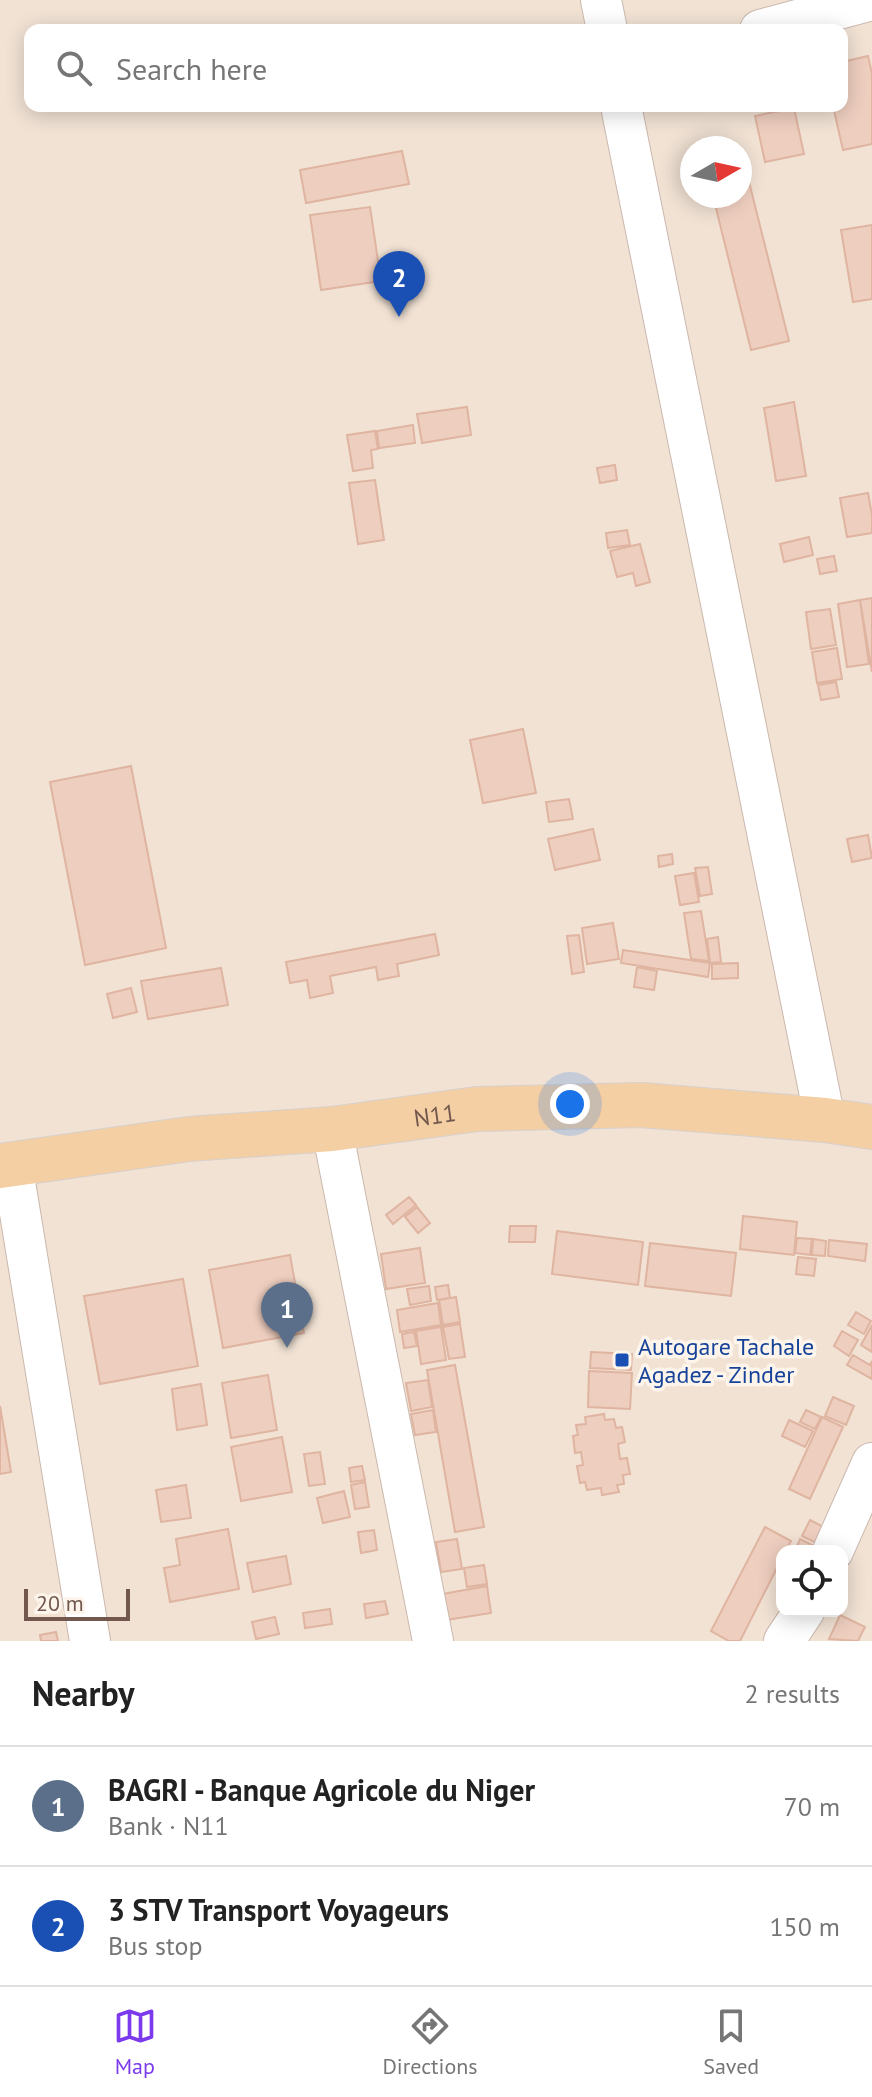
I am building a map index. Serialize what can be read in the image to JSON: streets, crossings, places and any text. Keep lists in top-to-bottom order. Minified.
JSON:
{"streets":{"main road":["N11"]},"places":{"transit":["Autogare Tachale Agadez - Zinder"]},"scale_bar":"20 m","north":"right","page":{"search":"Search here","pins":["2","1"],"scale":"20 m","heading":["Nearby","2 results"],"list":[{"mark":"1","name":"BAGRI - Banque Agricole du Niger","note":"Bank · N11","value":"70 m"},{"mark":"2","name":"3 STV Transport Voyageurs","note":"Bus stop","value":"150 m"}],"nav":["Map","Directions","Saved"]}}
